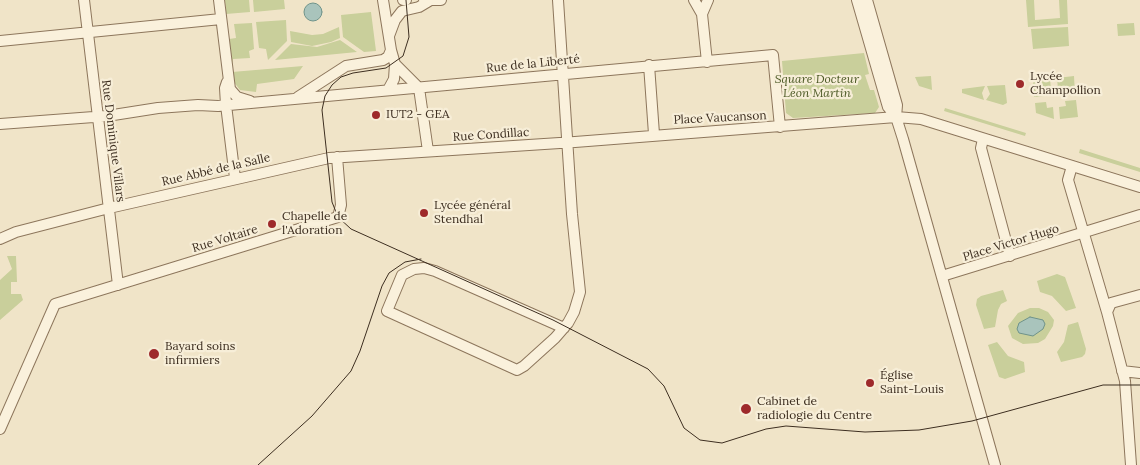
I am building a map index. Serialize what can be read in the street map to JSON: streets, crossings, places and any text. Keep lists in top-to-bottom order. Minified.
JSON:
{"streets":{"street":["Rue de la Liberté","Place Vaucanson","Rue Condillac","Rue Dominique Villars","Rue Abbé de la Salle","Rue Voltaire","Place Victor Hugo"]},"crossings":[["Rue de la Liberté","Place Vaucanson"],["Rue de la Liberté","Rue Dominique Villars"],["Place Vaucanson","Rue Condillac"],["Rue Condillac","Rue Abbé de la Salle"],["Rue Condillac","Rue Voltaire"],["Rue Dominique Villars","Rue Abbé de la Salle"],["Rue Dominique Villars","Rue Voltaire"],["Rue Abbé de la Salle","Rue Voltaire"]],"parks":["Square Docteur Léon Martin"],"places":["Lycée Champollion","IUT2 - GEA","Lycée général Stendhal","Chapelle de l'Adoration","Bayard soins infirmiers","Église Saint-Louis","Cabinet de radiologie du Centre"]}
